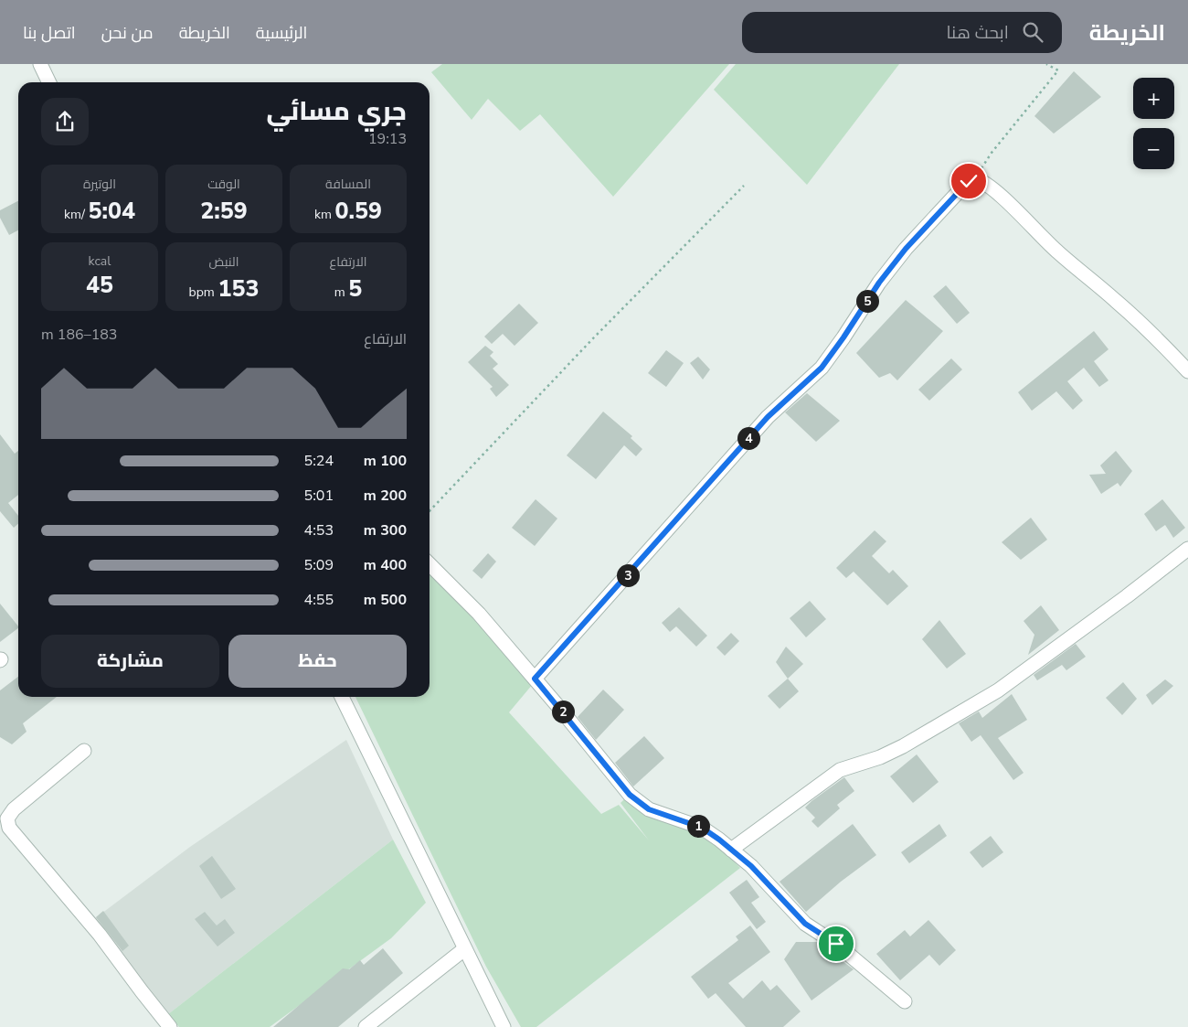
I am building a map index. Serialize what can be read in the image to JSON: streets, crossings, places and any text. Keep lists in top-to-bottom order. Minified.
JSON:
{"page":{"header":"الخريطة","search":"ابحث هنا","nav":["الرئيسية","الخريطة","من نحن","اتصل بنا"],"map_buttons":["+","−"],"heading":["جري مسائي","19:13"],"stats":[["المسافة","0.59 km"],["الوقت","2:59"],["الوتيرة","5:04 /km"],["الارتفاع","5 m"],["النبض","153 bpm"],["kcal","45"]],"pins":["5","4","3","2","1"],"chart":["الارتفاع","183–186 m"],"list":[{"name":"100 m","note":"5:24"},{"name":"200 m","note":"5:01"},{"name":"300 m","note":"4:53"},{"name":"400 m","note":"5:09"},{"name":"500 m","note":"4:55"}],"buttons":["حفظ","مشاركة"]}}
